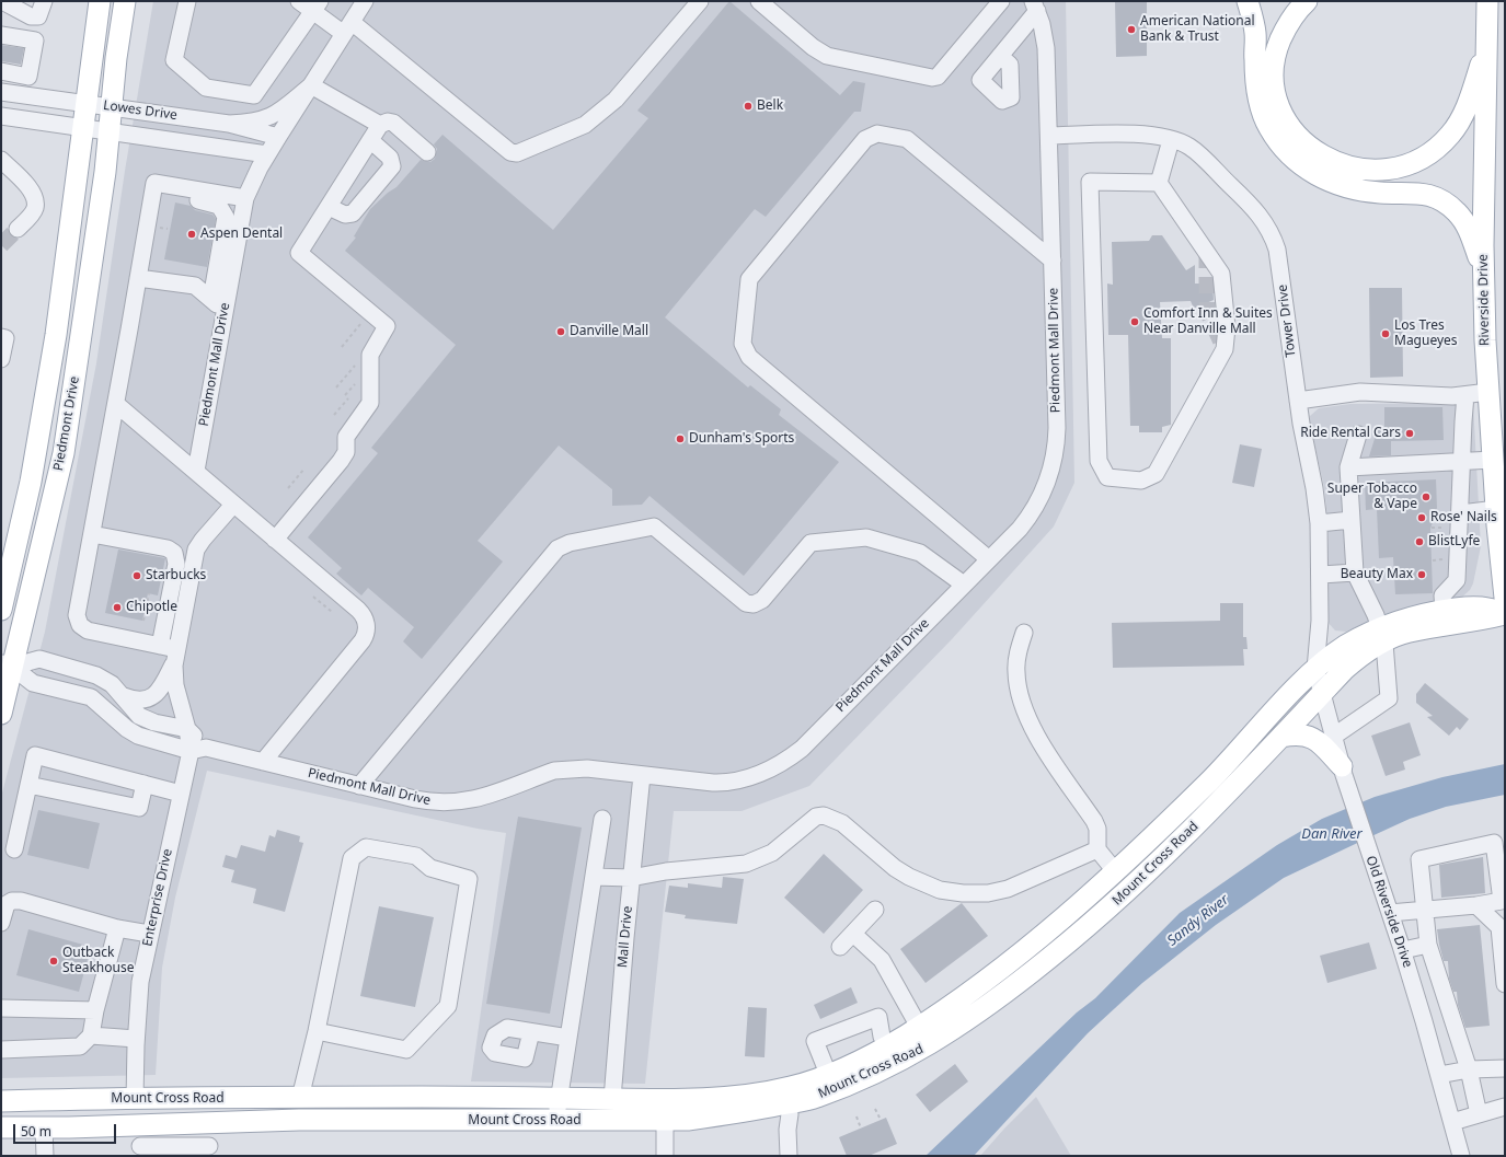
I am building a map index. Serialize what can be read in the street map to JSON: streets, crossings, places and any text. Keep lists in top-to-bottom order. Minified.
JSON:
{"streets":{"main road":["Riverside Drive","Piedmont Drive","Mount Cross Road"],"street":["Lowes Drive","Tower Drive","Piedmont Mall Drive","Enterprise Drive","Old Riverside Drive","Mall Drive"]},"crossings":[["Lowes Drive","Piedmont Mall Drive"],["Lowes Drive","Piedmont Drive"],["Tower Drive","Piedmont Mall Drive"],["Tower Drive","Mount Cross Road"],["Tower Drive","Old Riverside Drive"],["Piedmont Mall Drive","Piedmont Drive"],["Piedmont Mall Drive","Enterprise Drive"],["Piedmont Mall Drive","Mall Drive"],["Mount Cross Road","Enterprise Drive"],["Mount Cross Road","Old Riverside Drive"],["Mount Cross Road","Mall Drive"]],"water":["Dan River","Sandy River"],"places":["American National Bank & Trust","Belk","Aspen Dental","Comfort Inn & Suites Near Danville Mall","Danville Mall","Los Tres Magueyes","Ride Rental Cars","Dunham's Sports","Super Tobacco & Vape","Rose' Nails","BlistLyfe","Beauty Max","Starbucks","Chipotle","Outback Steakhouse"],"scale_bar":"50 m"}
